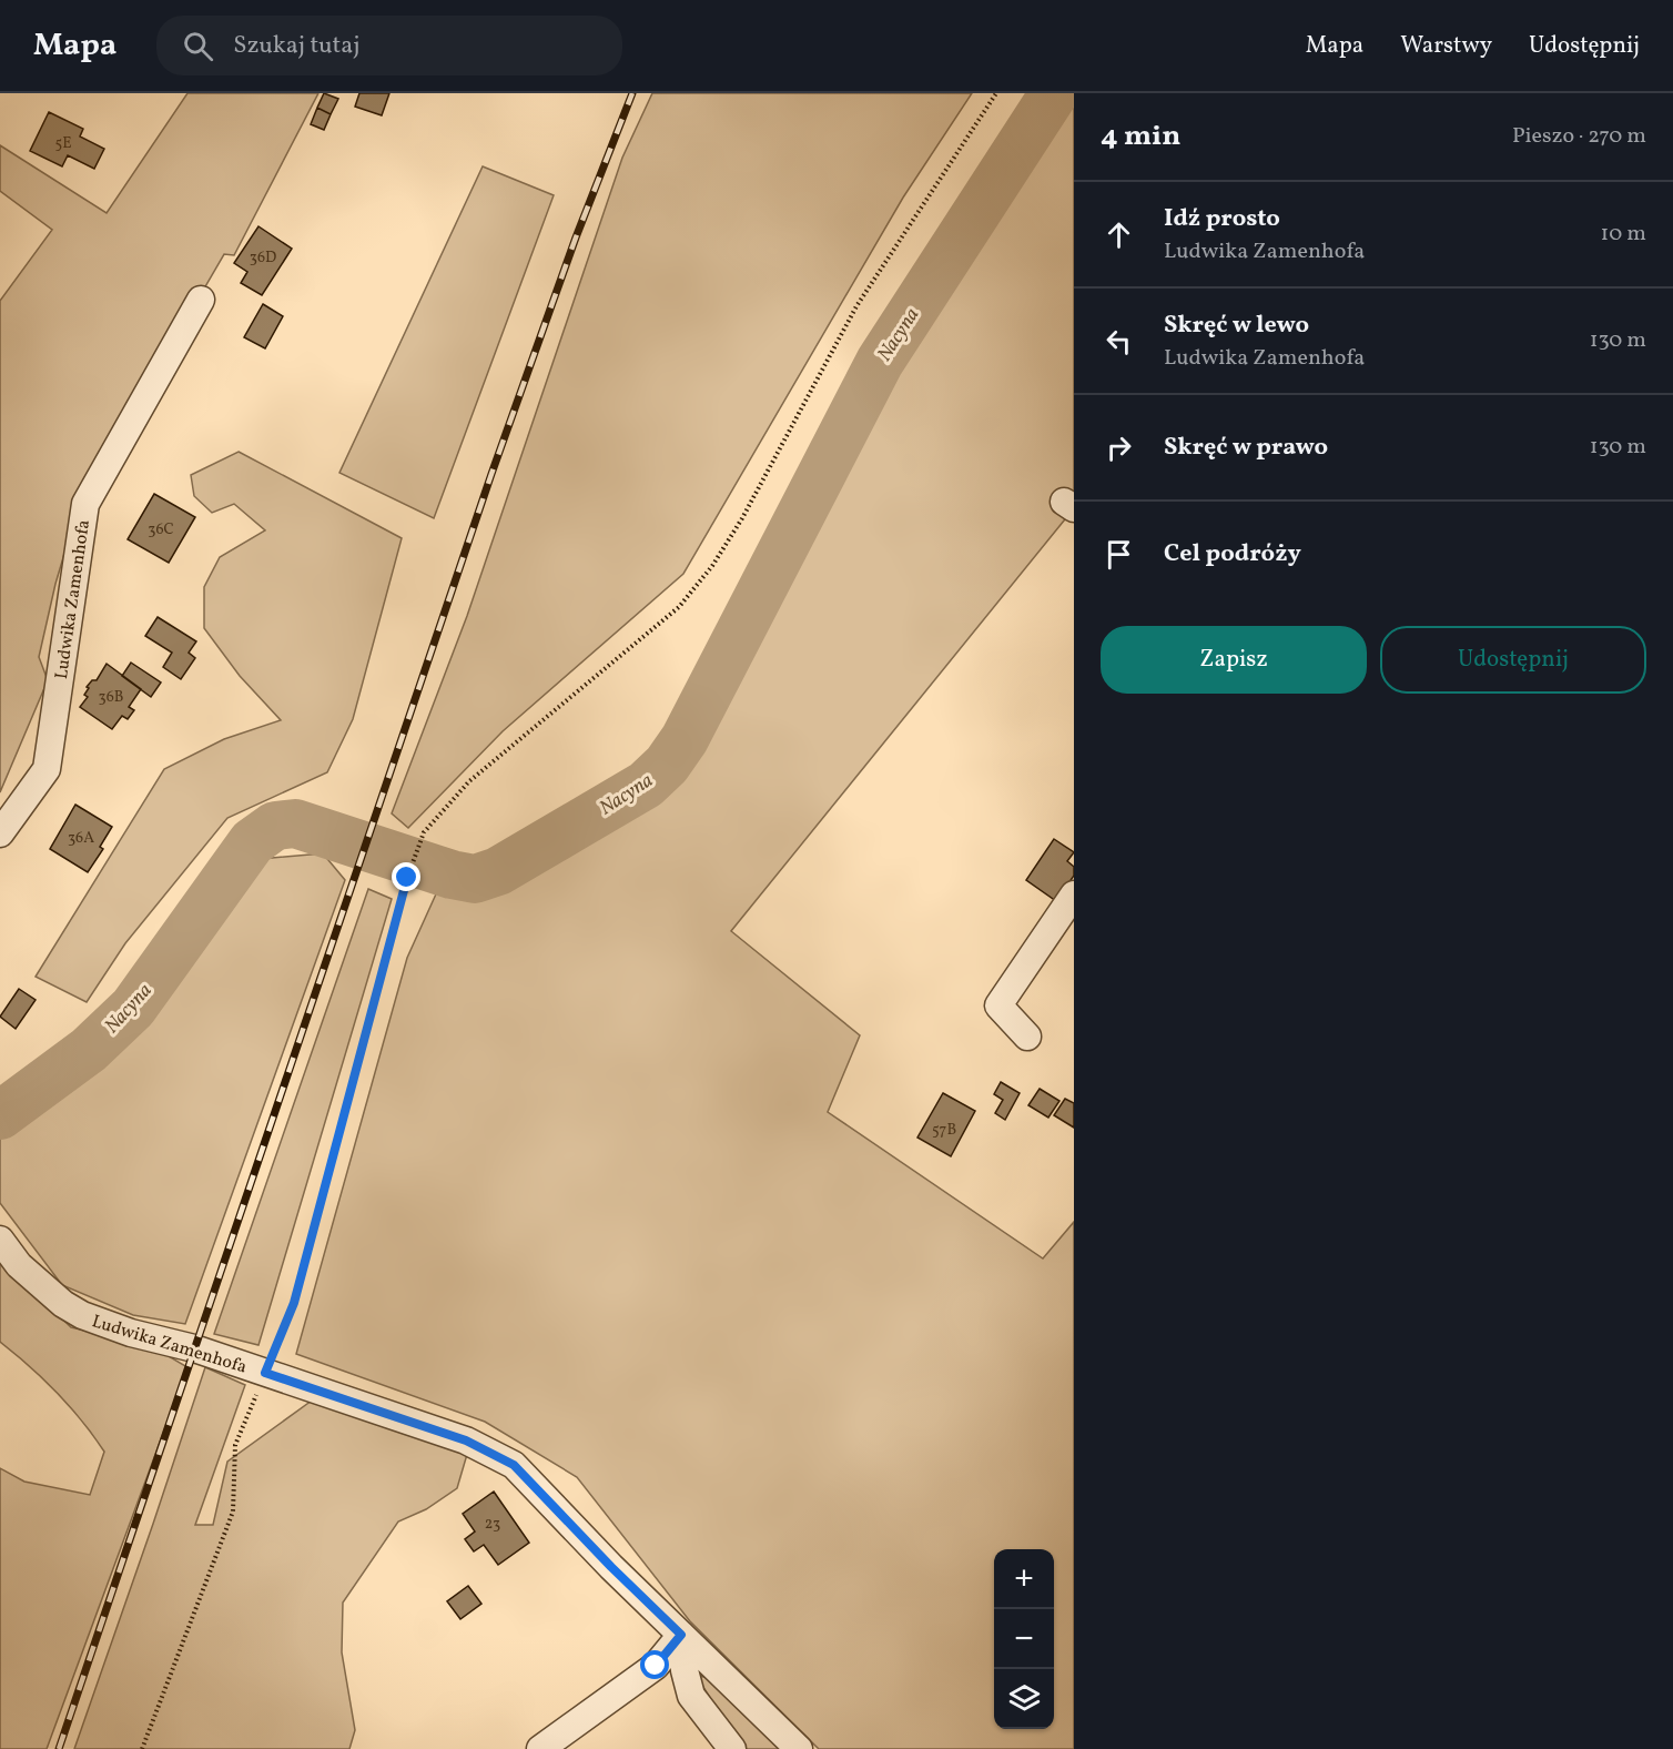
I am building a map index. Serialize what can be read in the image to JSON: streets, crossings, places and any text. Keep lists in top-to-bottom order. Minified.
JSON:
{"streets":{"street":["Ludwika Zamenhofa"]},"water":["Nacyna"],"house_numbers":["5E","36D","36C","36B","36A","57B","23"],"page":{"header":"Mapa","search":"Szukaj tutaj","nav":["Mapa","Warstwy","Udostępnij"],"heading":["4 min","Pieszo · 270 m"],"list":[["Idź prosto","Ludwika Zamenhofa","10 m"],["Skręć w lewo","Ludwika Zamenhofa","130 m"],["Skręć w prawo","130 m"],"Cel podróży"],"buttons":["Zapisz","Udostępnij"],"map_buttons":["+","−"]}}
